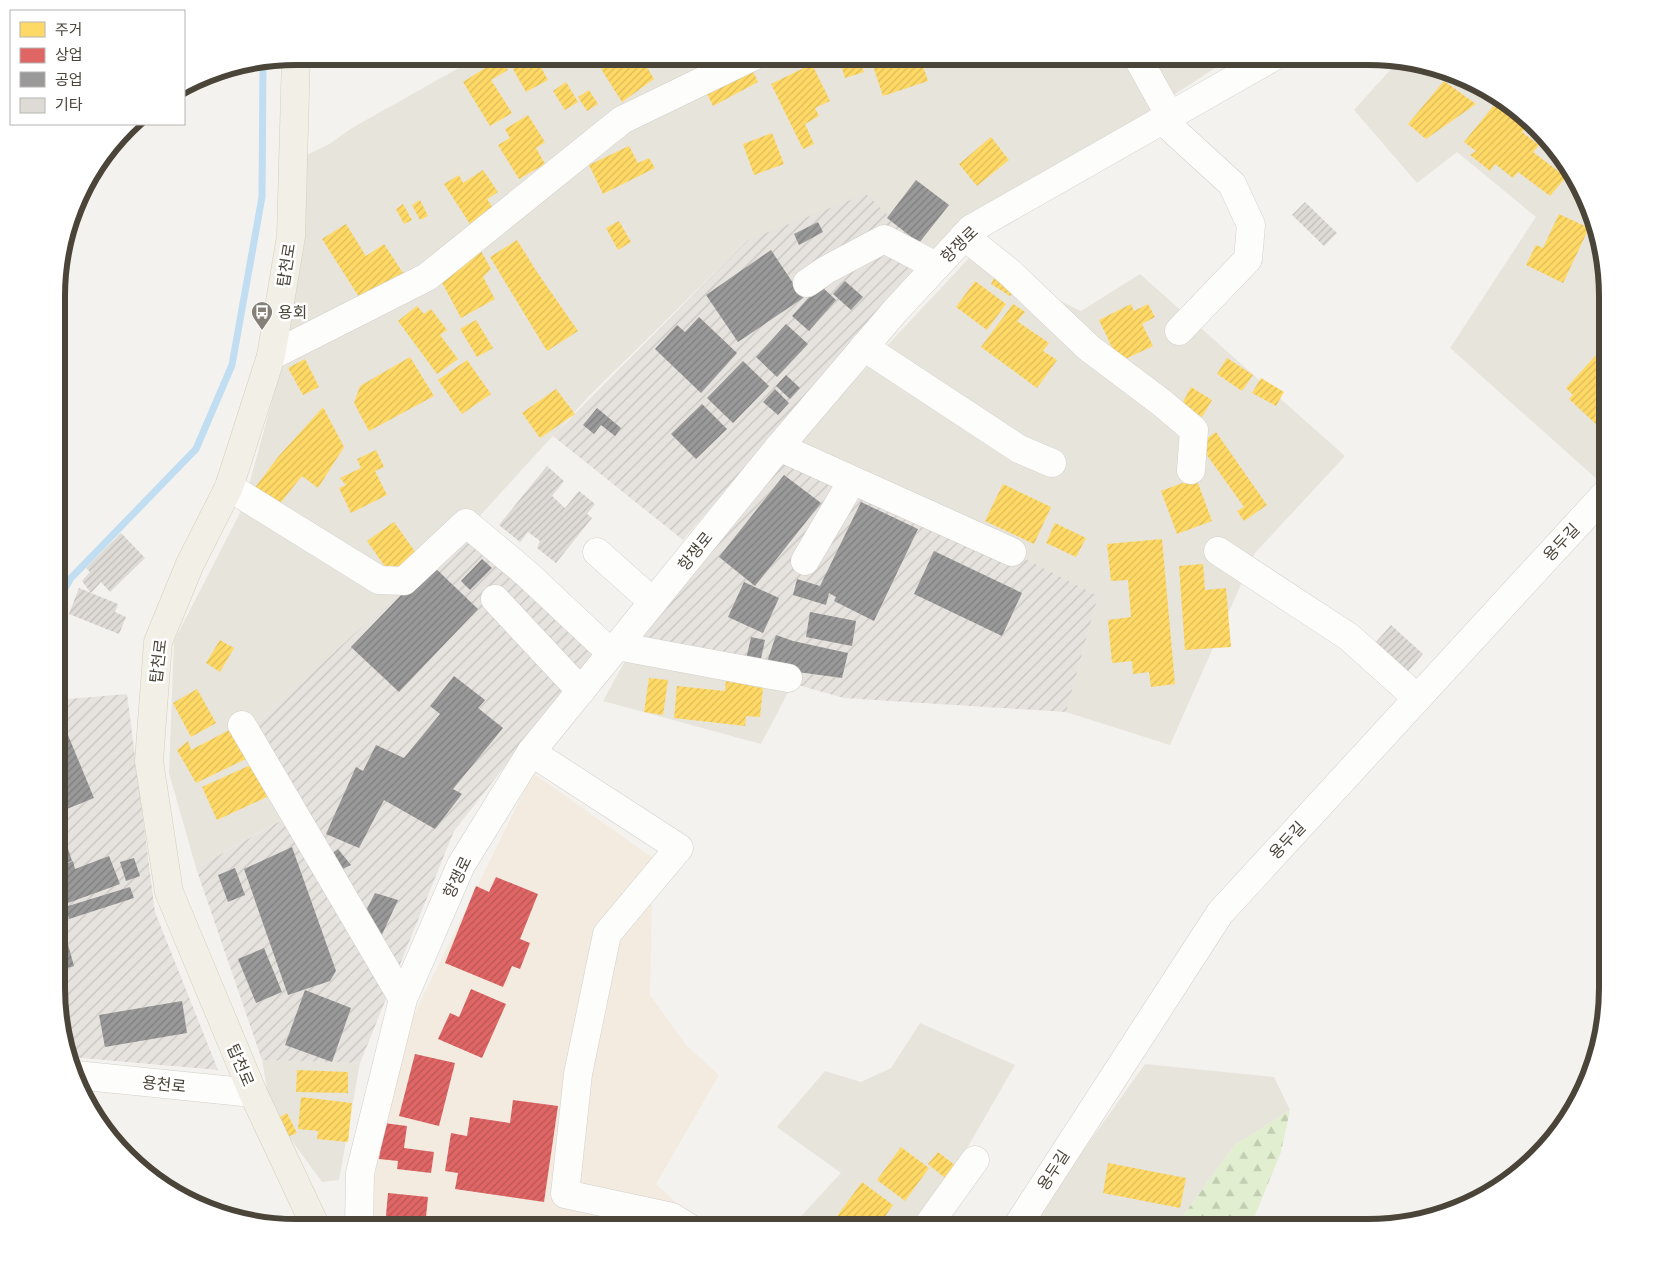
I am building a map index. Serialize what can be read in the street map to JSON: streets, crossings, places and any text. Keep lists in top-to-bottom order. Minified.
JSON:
{"streets":{"main road":["탑천로"],"street":["항쟁로","용두길","용천로"]},"crossings":[["탑천로","용천로"]],"places":{"bus stop":["용회"]},"legend":["주거","상업","공업","기타"]}
